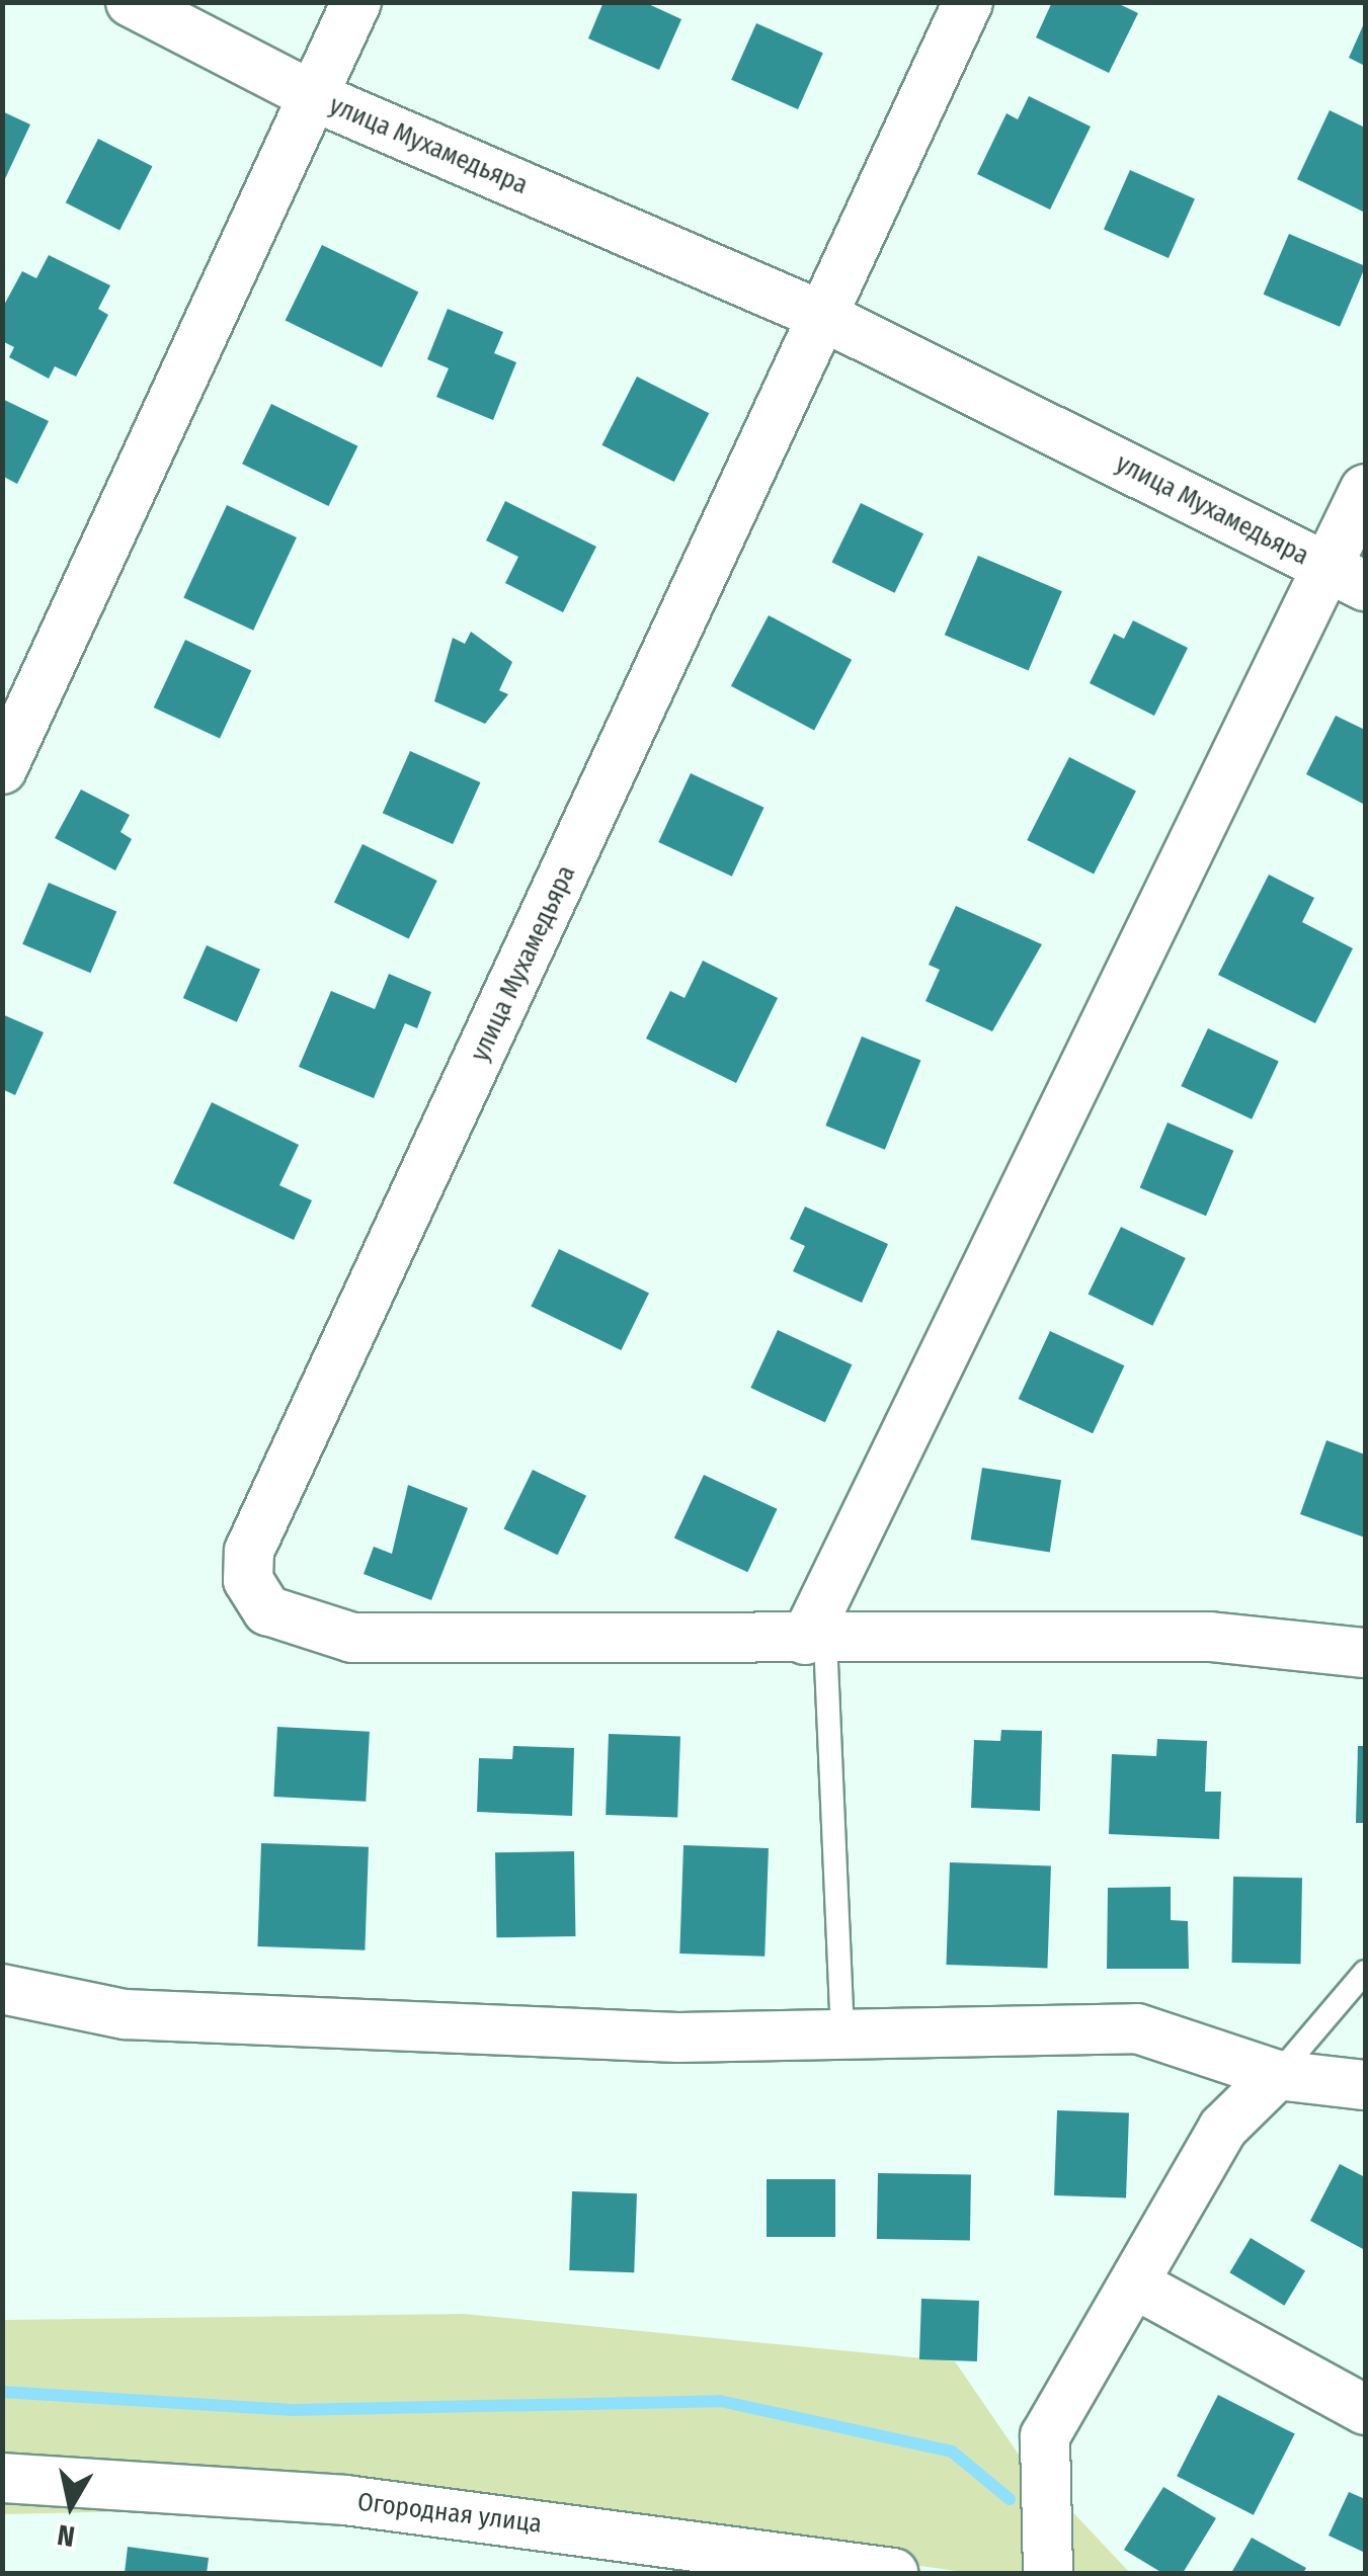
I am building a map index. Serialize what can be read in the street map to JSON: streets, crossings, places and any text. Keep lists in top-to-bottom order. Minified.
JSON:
{"streets":{"street":["улица Мухамедьяра","Огородная улица"]},"north":"bottom"}
